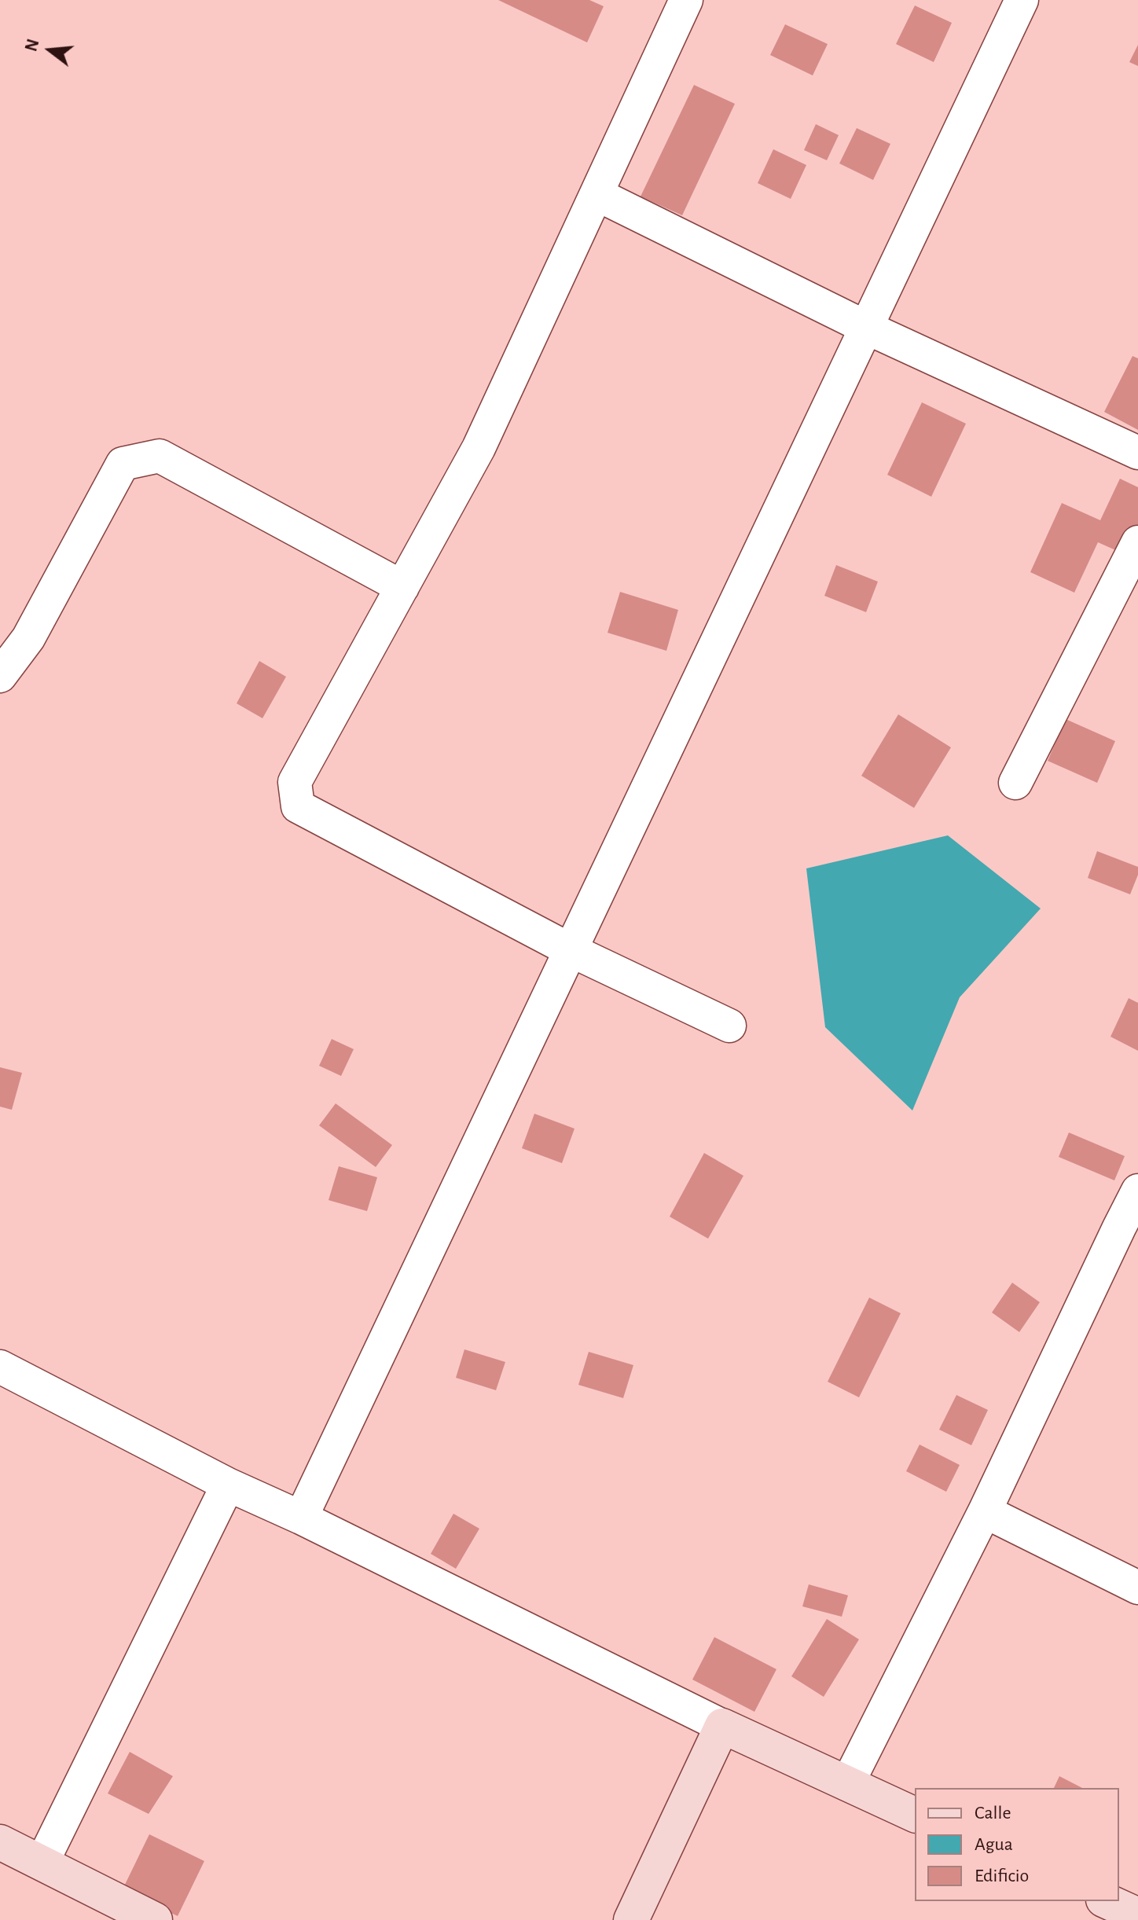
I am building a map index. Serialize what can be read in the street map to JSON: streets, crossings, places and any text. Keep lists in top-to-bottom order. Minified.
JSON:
{"legend":["Calle","Agua","Edificio"],"north":"left"}
